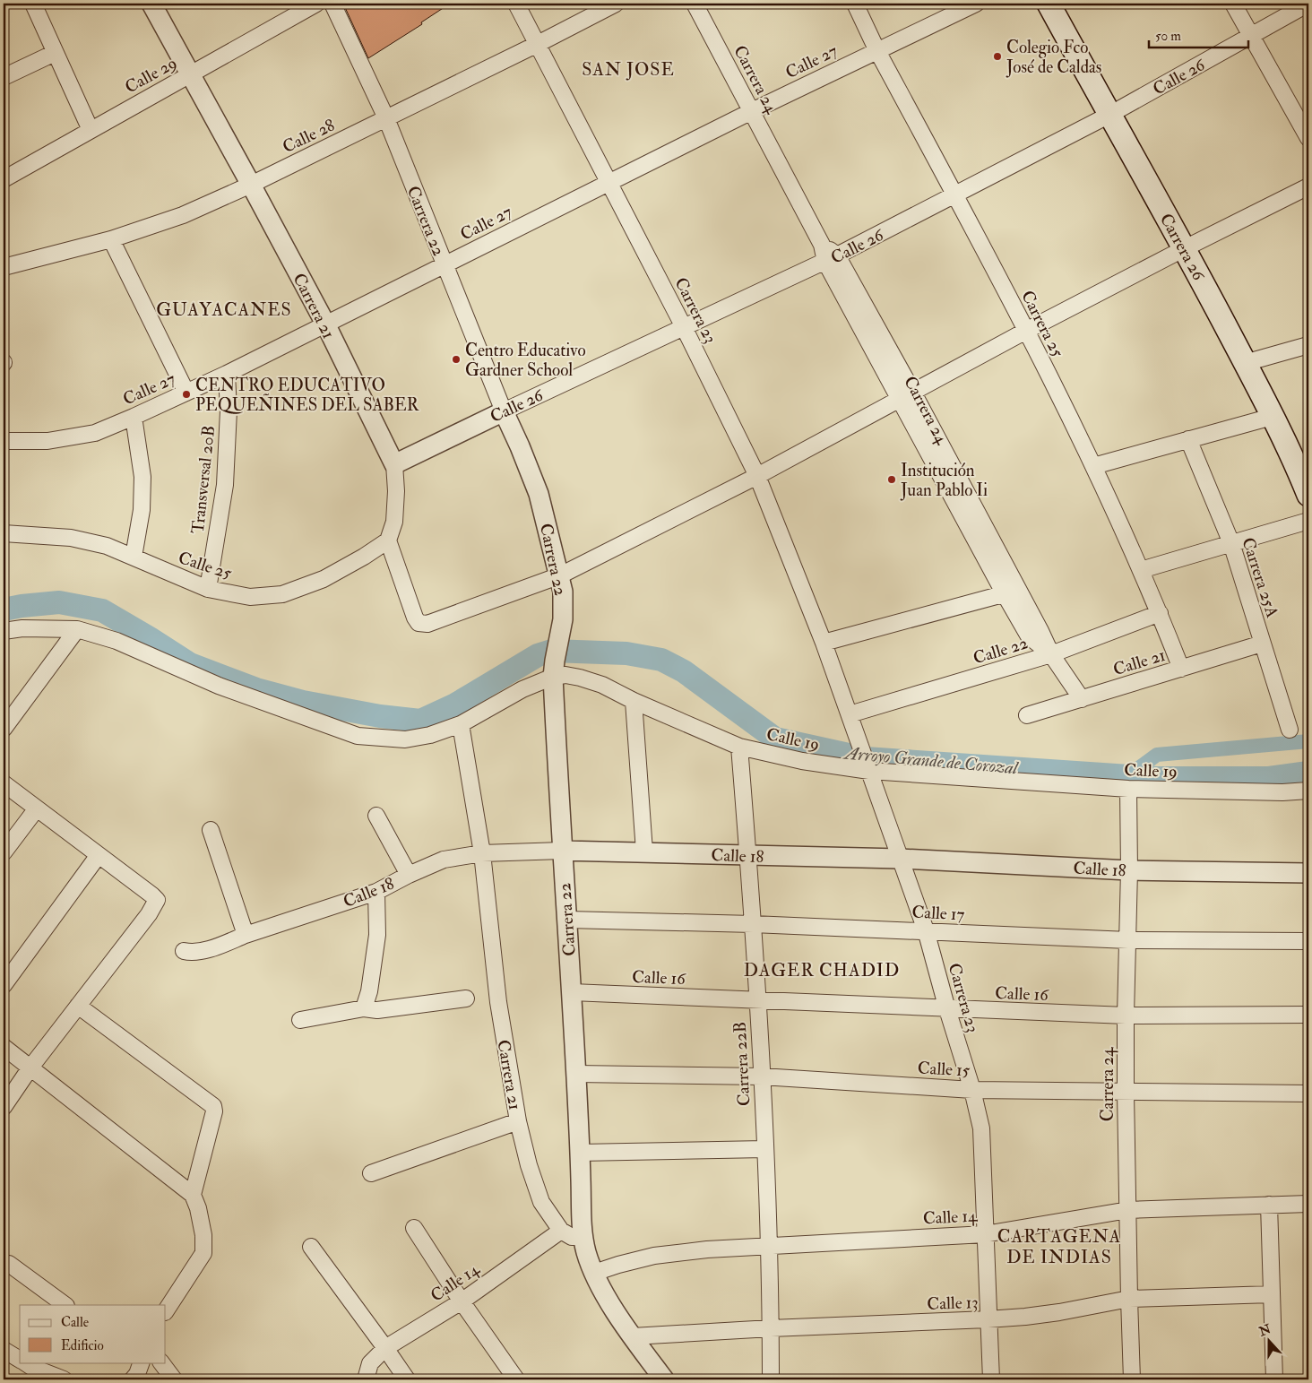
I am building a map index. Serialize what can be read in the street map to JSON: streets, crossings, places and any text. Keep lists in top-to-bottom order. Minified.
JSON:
{"streets":{"main road":["Carrera 26"],"street":["Calle 27","Calle 29","Calle 26","Carrera 24","Calle 28","Carrera 22","Carrera 21","Carrera 23","Carrera 25","Transversal 20B","Calle 25","Carrera 25A","Calle 22","Calle 21","Calle 19","Calle 18","Calle 17","Calle 16","Carrera 22B","Calle 15","Calle 14","Calle 13"]},"crossings":[["Calle 27","Carrera 24"],["Calle 27","Carrera 22"],["Calle 27","Carrera 21"],["Calle 27","Carrera 23"],["Calle 27","Carrera 25"],["Calle 27","Transversal 20B"],["Calle 29","Carrera 21"],["Calle 26","Carrera 24"],["Calle 26","Carrera 22"],["Calle 26","Carrera 26"],["Calle 26","Carrera 21"],["Calle 26","Carrera 23"],["Calle 26","Carrera 25"],["Carrera 24","Calle 22"],["Carrera 24","Calle 21"],["Carrera 24","Calle 19"],["Carrera 24","Calle 18"],["Carrera 24","Calle 17"],["Carrera 24","Calle 16"],["Carrera 24","Calle 15"],["Carrera 24","Calle 14"],["Carrera 24","Calle 13"],["Calle 28","Carrera 22"],["Calle 28","Carrera 21"],["Calle 28","Carrera 23"],["Carrera 22","Calle 19"],["Carrera 22","Calle 18"],["Carrera 22","Calle 17"],["Carrera 22","Calle 16"],["Carrera 22","Calle 15"],["Carrera 21","Calle 25"],["Carrera 21","Calle 18"],["Carrera 21","Calle 14"],["Carrera 23","Calle 22"],["Carrera 23","Calle 19"],["Carrera 23","Calle 18"],["Carrera 23","Calle 17"],["Carrera 23","Calle 16"],["Carrera 23","Calle 15"],["Carrera 23","Calle 14"],["Carrera 23","Calle 13"],["Carrera 25","Calle 22"],["Carrera 25","Calle 21"],["Transversal 20B","Calle 25"],["Carrera 25A","Calle 21"],["Calle 19","Carrera 22B"],["Calle 18","Carrera 22B"],["Calle 17","Carrera 22B"],["Calle 16","Carrera 22B"],["Carrera 22B","Calle 15"],["Carrera 22B","Calle 14"],["Carrera 22B","Calle 13"]],"districts":["SAN JOSE","GUAYACANES","DAGER CHADID","CARTAGENA DE INDIAS"],"water":["Arroyo Grande de Corozal"],"places":["Colegio Fco José de Caldas","Centro Educativo Gardner School","CENTRO EDUCATIVO PEQUEÑINES DEL SABER","Institución Juan Pablo Ii"],"legend":["Calle","Edificio"],"scale_bar":"50 m","north":"top"}
